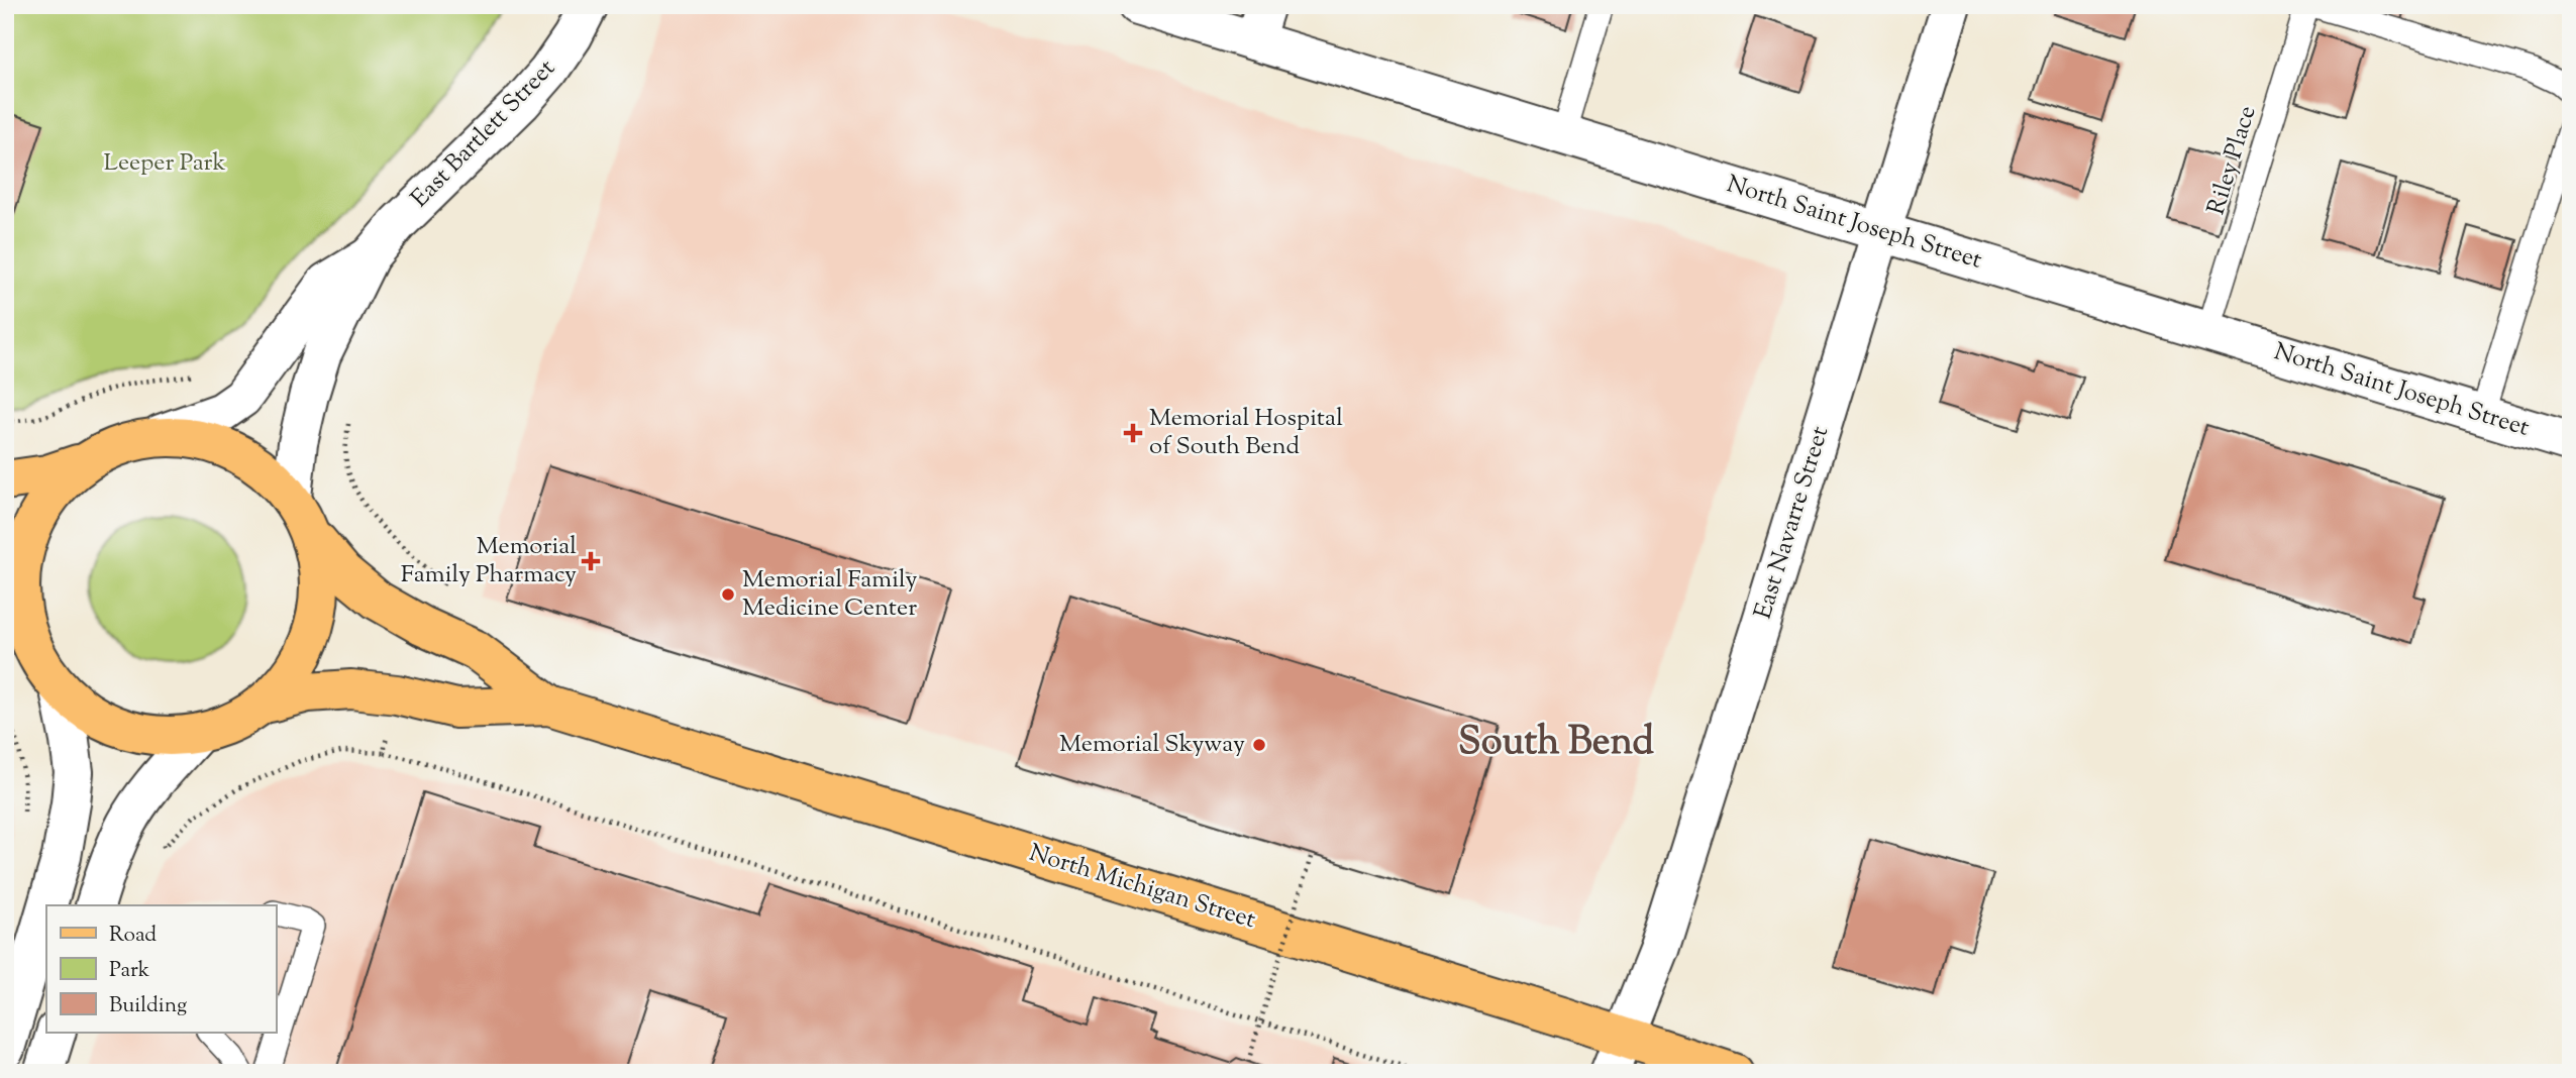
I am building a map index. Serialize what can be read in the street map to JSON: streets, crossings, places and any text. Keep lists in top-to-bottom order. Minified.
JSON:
{"streets":{"main road":["North Michigan Street"],"street":["East Bartlett Street","North Saint Joseph Street","East Navarre Street"],"lane":["Riley Place"]},"crossings":[["East Bartlett Street","North Michigan Street"],["Riley Place","North Saint Joseph Street"],["North Saint Joseph Street","East Navarre Street"],["East Navarre Street","North Michigan Street"]],"districts":["South Bend"],"parks":["Leeper Park"],"places":{"health":["Memorial Hospital of South Bend","Memorial Family Pharmacy"],"other":["Memorial Family Medicine Center","Memorial Skyway"]},"legend":["Road","Park","Building"]}
